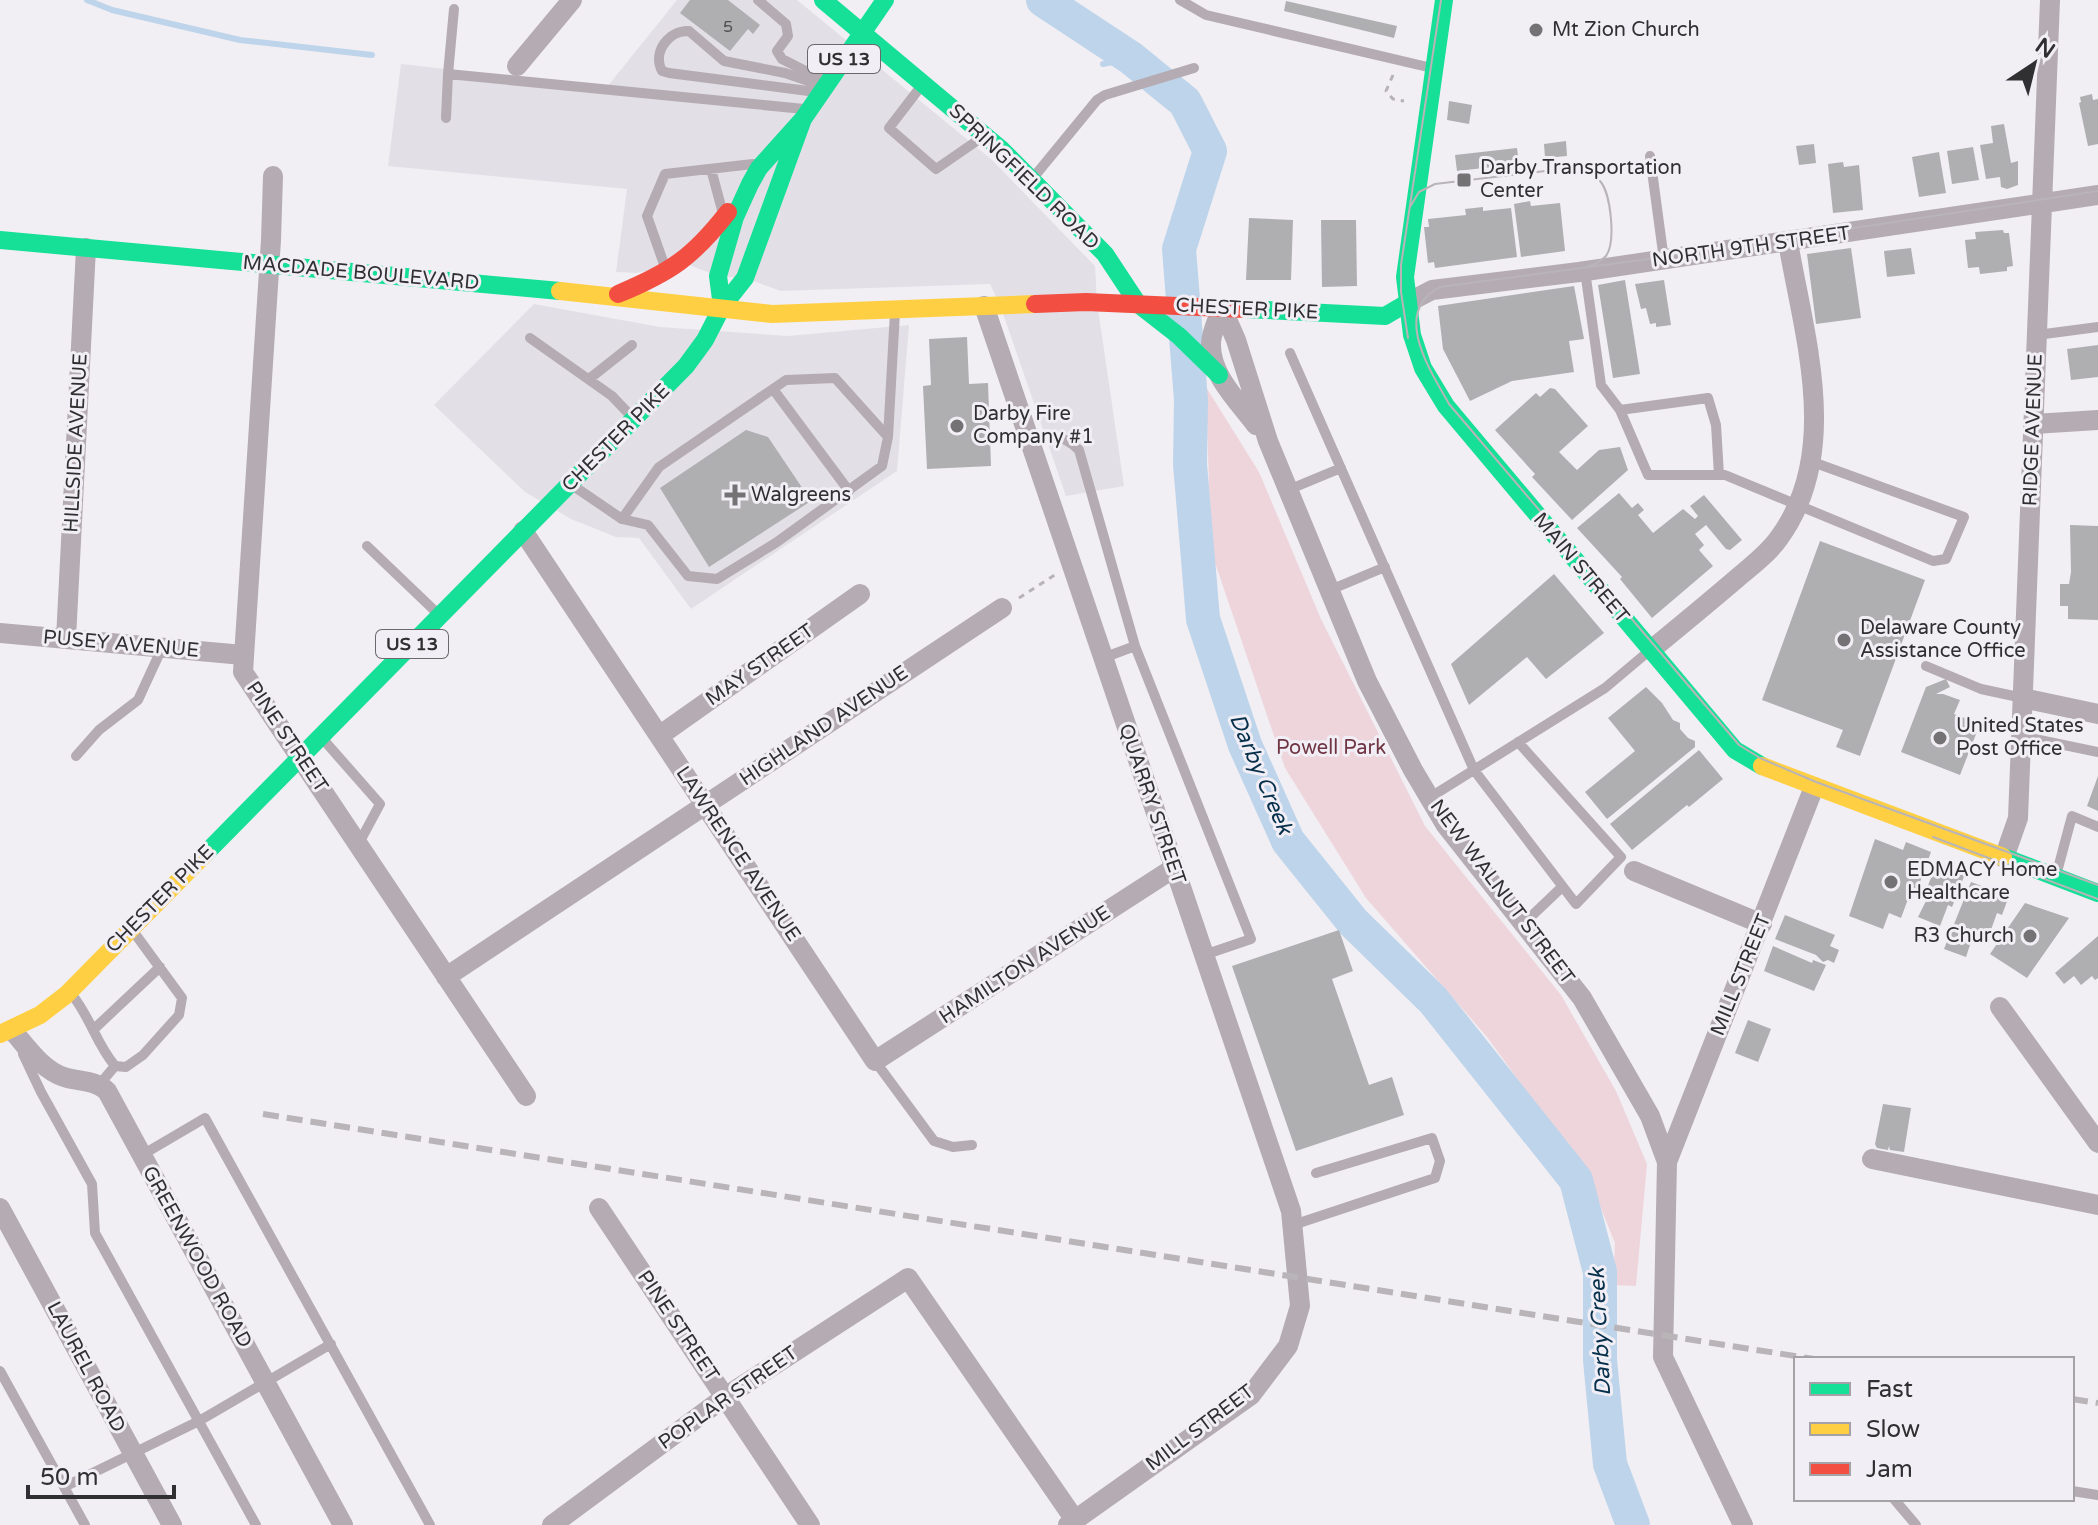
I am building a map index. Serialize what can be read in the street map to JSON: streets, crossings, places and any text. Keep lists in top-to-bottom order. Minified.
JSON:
{"streets":{"main road":["US 13","SPRINGFIELD ROAD","MACDADE BOULEVARD","CHESTER PIKE","MAIN STREET"],"street":["NORTH 9TH STREET","RIDGE AVENUE","HILLSIDE AVENUE","PUSEY AVENUE","MAY STREET","HIGHLAND AVENUE","PINE STREET","QUARRY STREET","LAWRENCE AVENUE","NEW WALNUT STREET","HAMILTON AVENUE","MILL STREET","GREENWOOD ROAD","LAUREL ROAD","POPLAR STREET"]},"crossings":[["US 13","SPRINGFIELD ROAD"],["US 13","MACDADE BOULEVARD"],["US 13","CHESTER PIKE"],["SPRINGFIELD ROAD","CHESTER PIKE"],["SPRINGFIELD ROAD","NEW WALNUT STREET"],["NORTH 9TH STREET","CHESTER PIKE"],["NORTH 9TH STREET","RIDGE AVENUE"],["NORTH 9TH STREET","MAIN STREET"],["MACDADE BOULEVARD","CHESTER PIKE"],["MACDADE BOULEVARD","HILLSIDE AVENUE"],["MACDADE BOULEVARD","PINE STREET"],["CHESTER PIKE","MAIN STREET"],["CHESTER PIKE","PINE STREET"],["CHESTER PIKE","QUARRY STREET"],["CHESTER PIKE","LAWRENCE AVENUE"],["CHESTER PIKE","NEW WALNUT STREET"],["RIDGE AVENUE","MAIN STREET"],["HILLSIDE AVENUE","PUSEY AVENUE"],["MAIN STREET","MILL STREET"],["PUSEY AVENUE","PINE STREET"],["MAY STREET","LAWRENCE AVENUE"],["HIGHLAND AVENUE","PINE STREET"],["HIGHLAND AVENUE","LAWRENCE AVENUE"],["PINE STREET","POPLAR STREET"],["QUARRY STREET","HAMILTON AVENUE"],["QUARRY STREET","MILL STREET"],["LAWRENCE AVENUE","HAMILTON AVENUE"],["NEW WALNUT STREET","MILL STREET"],["MILL STREET","POPLAR STREET"]],"water":["Darby Creek"],"parks":["Powell Park"],"places":{"other":["Mt Zion Church","Darby Fire Company #1","Delaware County Assistance Office","United States Post Office","EDMACY Home Healthcare","R3 Church"],"transit":["Darby Transportation Center"],"health":["Walgreens"]},"house_numbers":["5"],"legend":["Fast","Slow","Jam"],"scale_bar":"50 m","north":"top right"}
